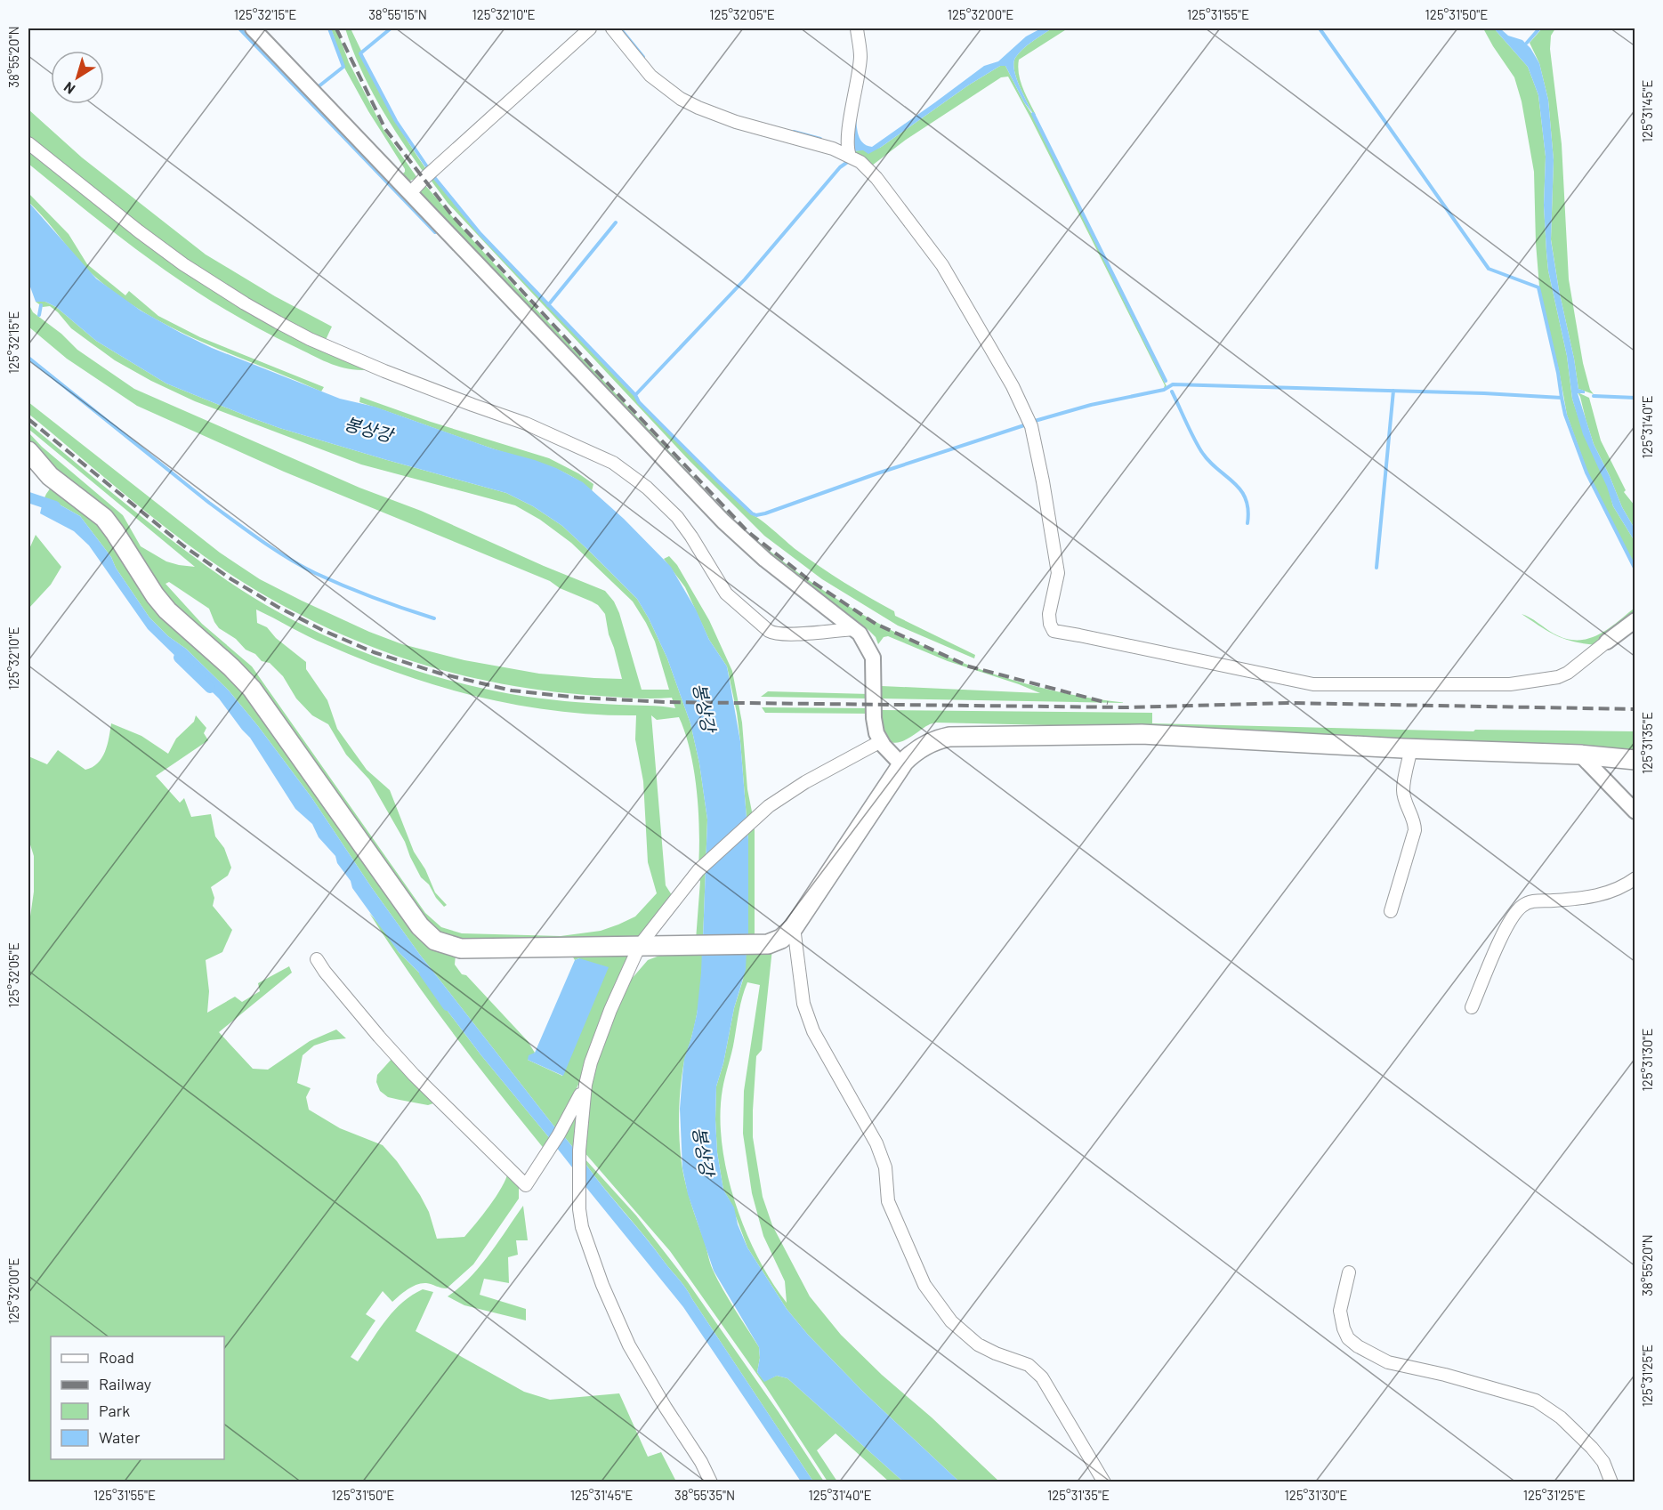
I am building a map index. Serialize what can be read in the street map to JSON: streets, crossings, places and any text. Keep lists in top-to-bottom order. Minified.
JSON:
{"water":["봉상강"],"legend":["Road","Railway","Park","Water"],"north":"bottom left","coordinates":["125°32'15\"E","38°55'15\"N","125°32'10\"E","125°32'05\"E","125°32'00\"E","125°31'55\"E","125°31'50\"E","38°55'20\"N","125°31'45\"E","125°31'40\"E","125°31'35\"E","125°31'30\"E","125°31'25\"E","38°55'35\"N"]}
